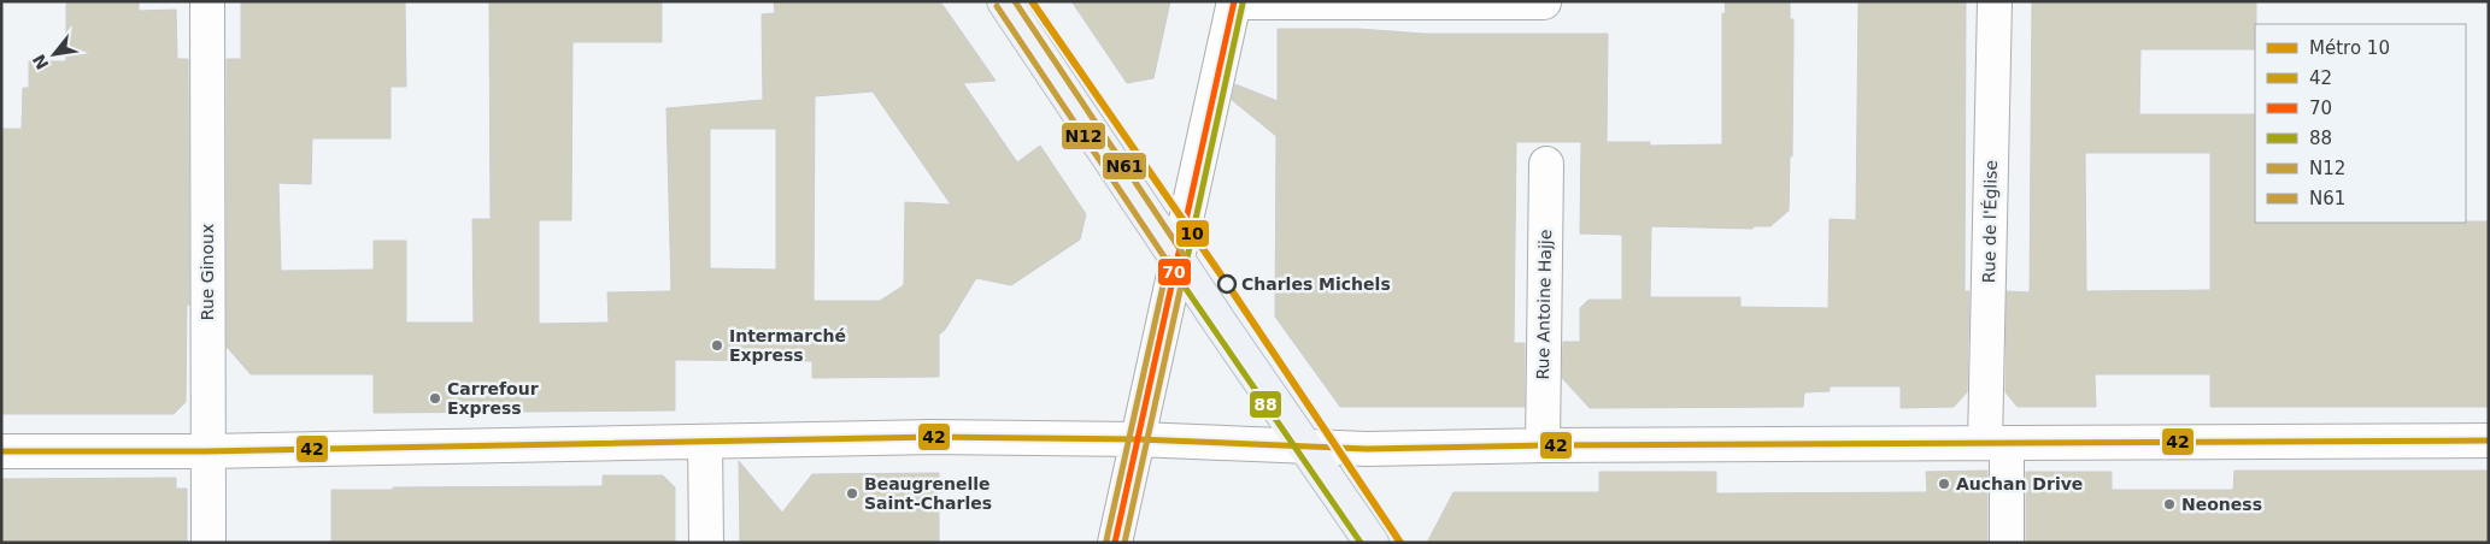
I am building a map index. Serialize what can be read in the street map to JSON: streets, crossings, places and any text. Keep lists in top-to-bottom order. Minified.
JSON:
{"streets":{"street":["Rue de l'Église","Rue Ginoux","Rue Antoine Hajje"]},"places":["Charles Michels","Intermarché Express","Carrefour Express","Auchan Drive","Beaugrenelle Saint-Charles","Neoness"],"lines":["metro line 10","transit line 70","transit line N61","transit line 88","transit line N12","transit line 42"],"legend":["Métro 10","42","70","88","N12","N61"],"north":"bottom left"}
